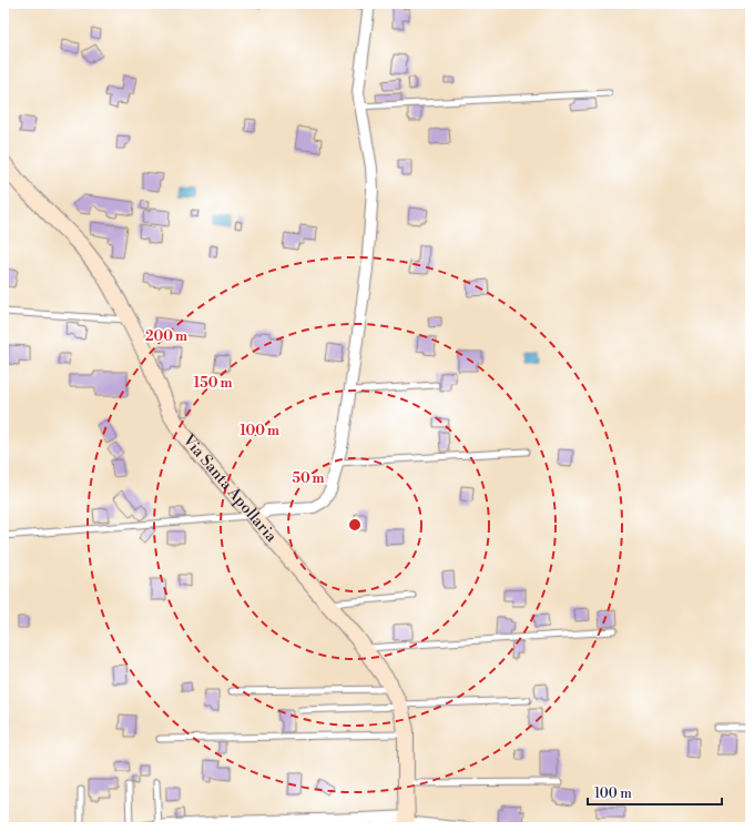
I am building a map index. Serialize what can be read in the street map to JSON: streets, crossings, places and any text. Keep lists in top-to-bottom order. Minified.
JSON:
{"streets":{"street":["Via Santa Apollaria"]},"scale_bar":"100 m","rings":["200 m","150 m","100 m","50 m"]}
